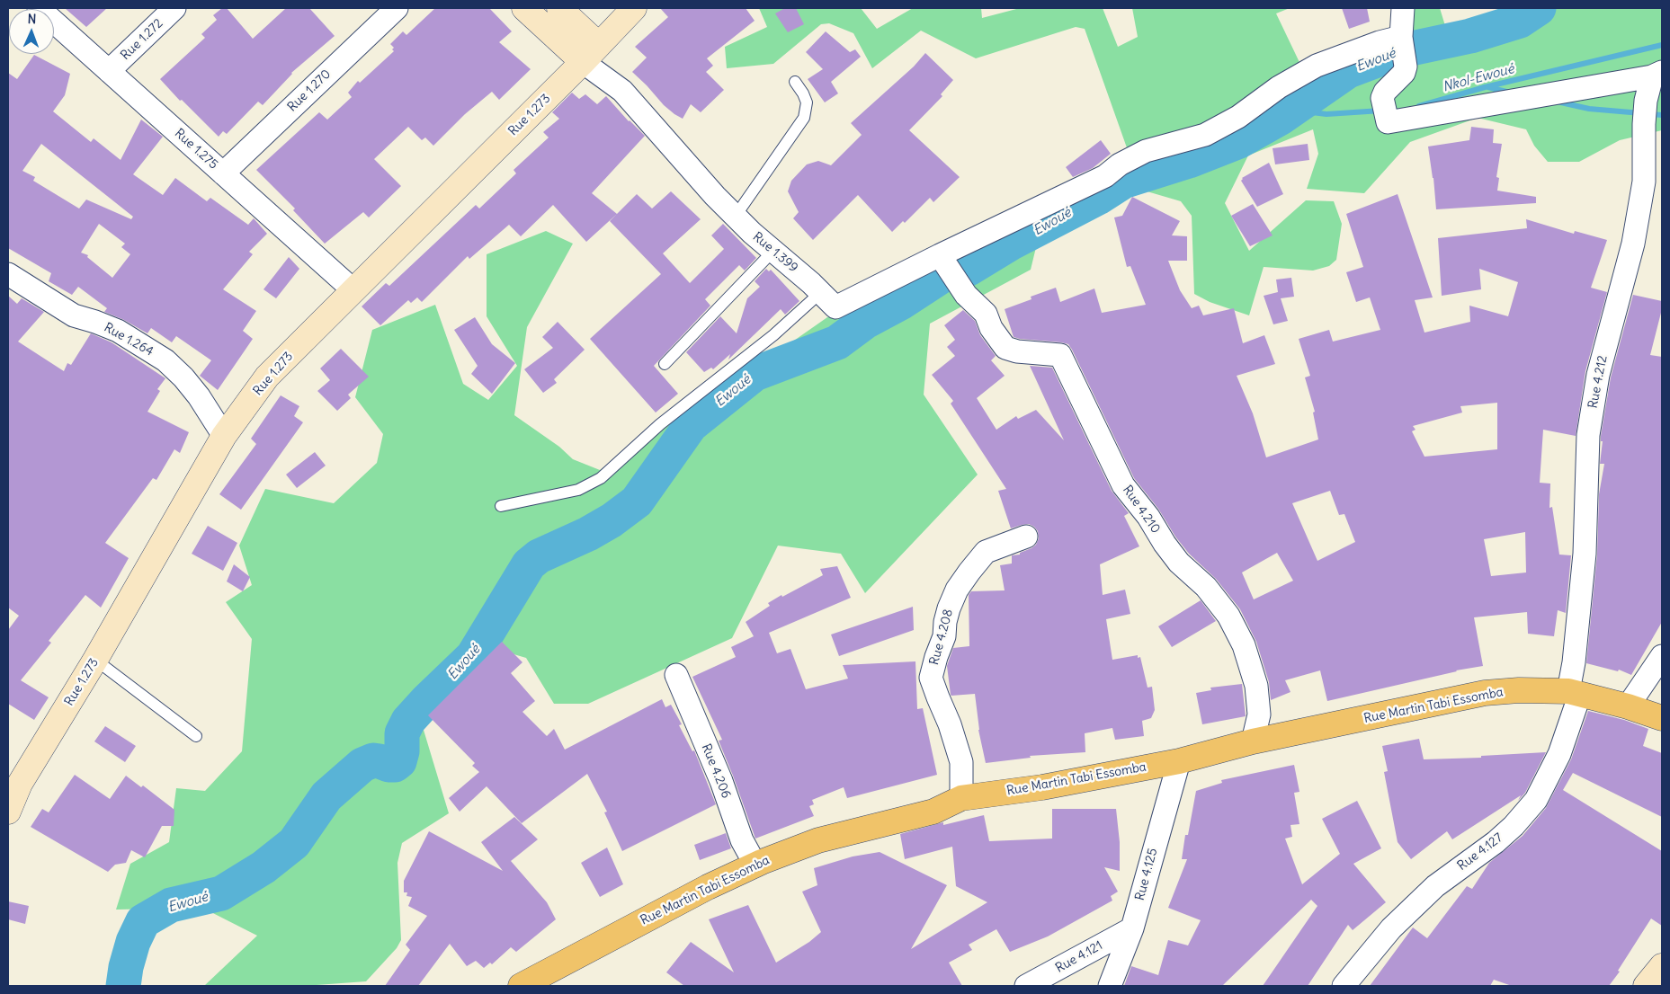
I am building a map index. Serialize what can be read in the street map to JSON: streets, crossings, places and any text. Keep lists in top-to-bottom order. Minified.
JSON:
{"streets":{"main road":["Rue 1.273","Rue Martin Tabi Essomba"],"street":["Rue 1.272","Rue 1.270","Rue 1.275","Rue 1.399","Rue 1.264","Rue 4.212","Rue 4.210","Rue 4.208","Rue 4.206","Rue 4.127","Rue 4.125","Rue 4.121"]},"crossings":[["Rue 1.272","Rue 1.275"],["Rue 1.270","Rue 1.275"],["Rue 1.273","Rue 1.275"],["Rue 1.273","Rue 1.399"],["Rue 1.273","Rue 1.264"],["Rue 1.399","Rue 4.210"],["Rue 4.212","Rue Martin Tabi Essomba"],["Rue 4.212","Rue 4.127"],["Rue 4.210","Rue Martin Tabi Essomba"],["Rue 4.208","Rue Martin Tabi Essomba"],["Rue Martin Tabi Essomba","Rue 4.206"],["Rue Martin Tabi Essomba","Rue 4.127"],["Rue Martin Tabi Essomba","Rue 4.125"],["Rue 4.125","Rue 4.121"]],"water":["Ewoué","Nkol-Ewoué"],"north":"top"}
